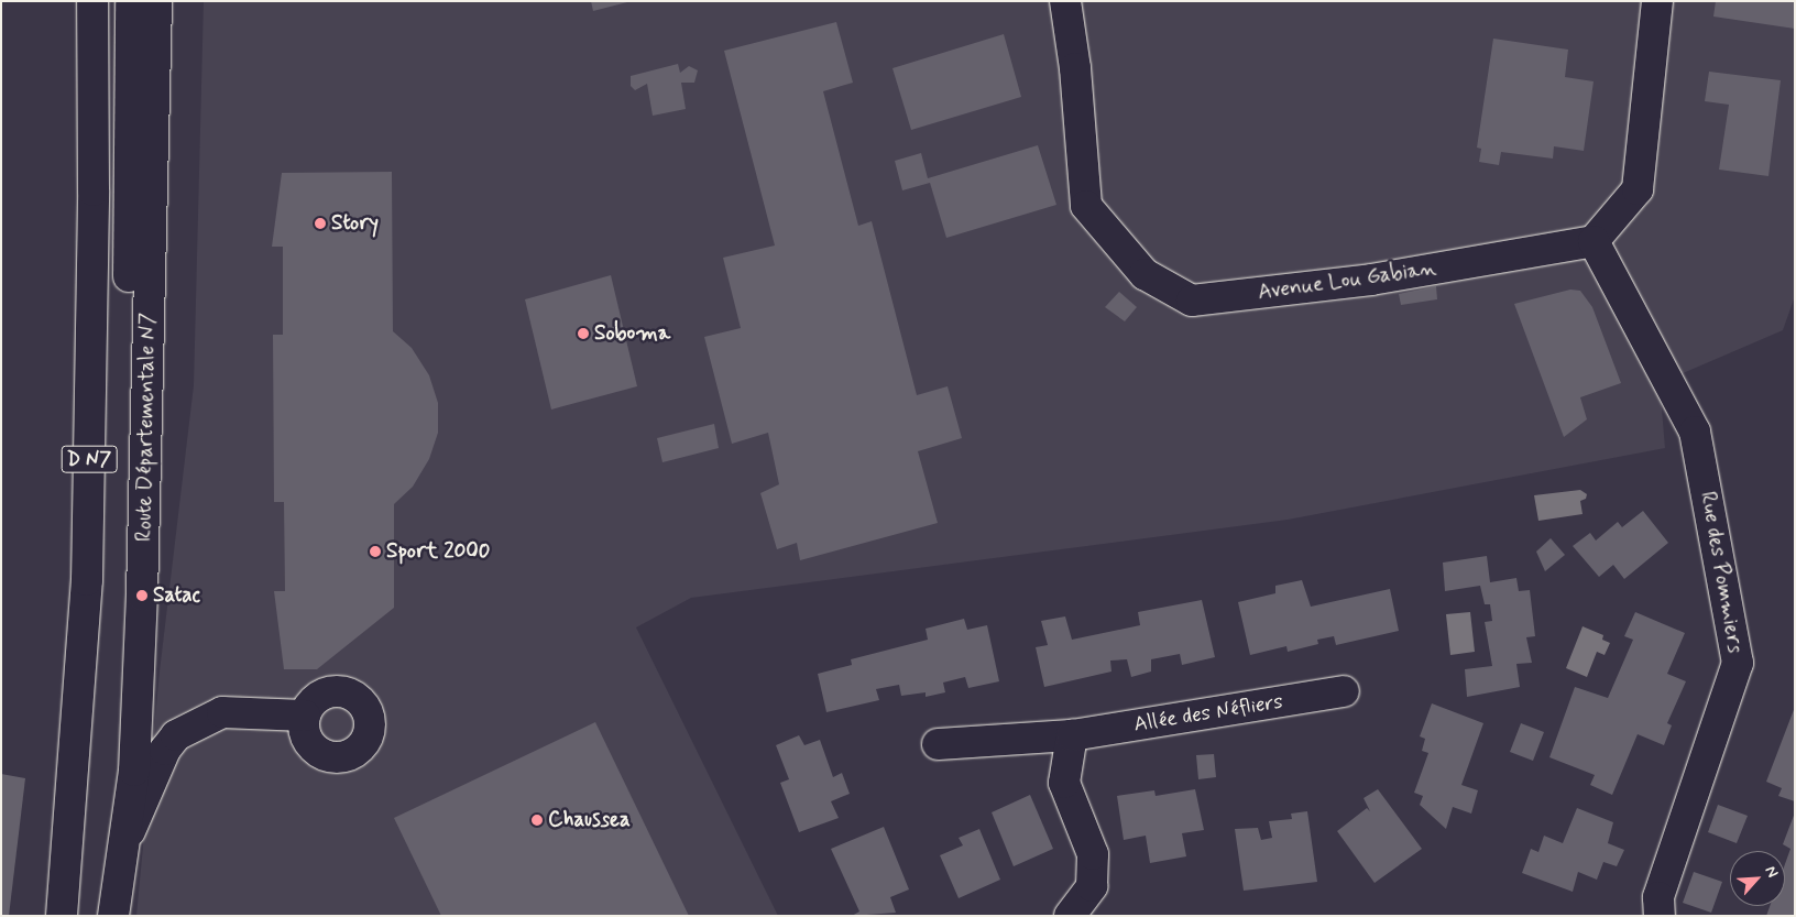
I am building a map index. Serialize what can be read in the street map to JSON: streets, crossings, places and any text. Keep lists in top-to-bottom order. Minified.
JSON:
{"streets":{"main road":["Avenue Lou Gabian","Route Départementale N7","D N7","Rue des Pommiers","Allée des Néfliers"]},"crossings":[["Avenue Lou Gabian","Rue des Pommiers"]],"places":["Story","Soboma","Sport 2000","Satac","Chaussea"],"north":"top right"}
